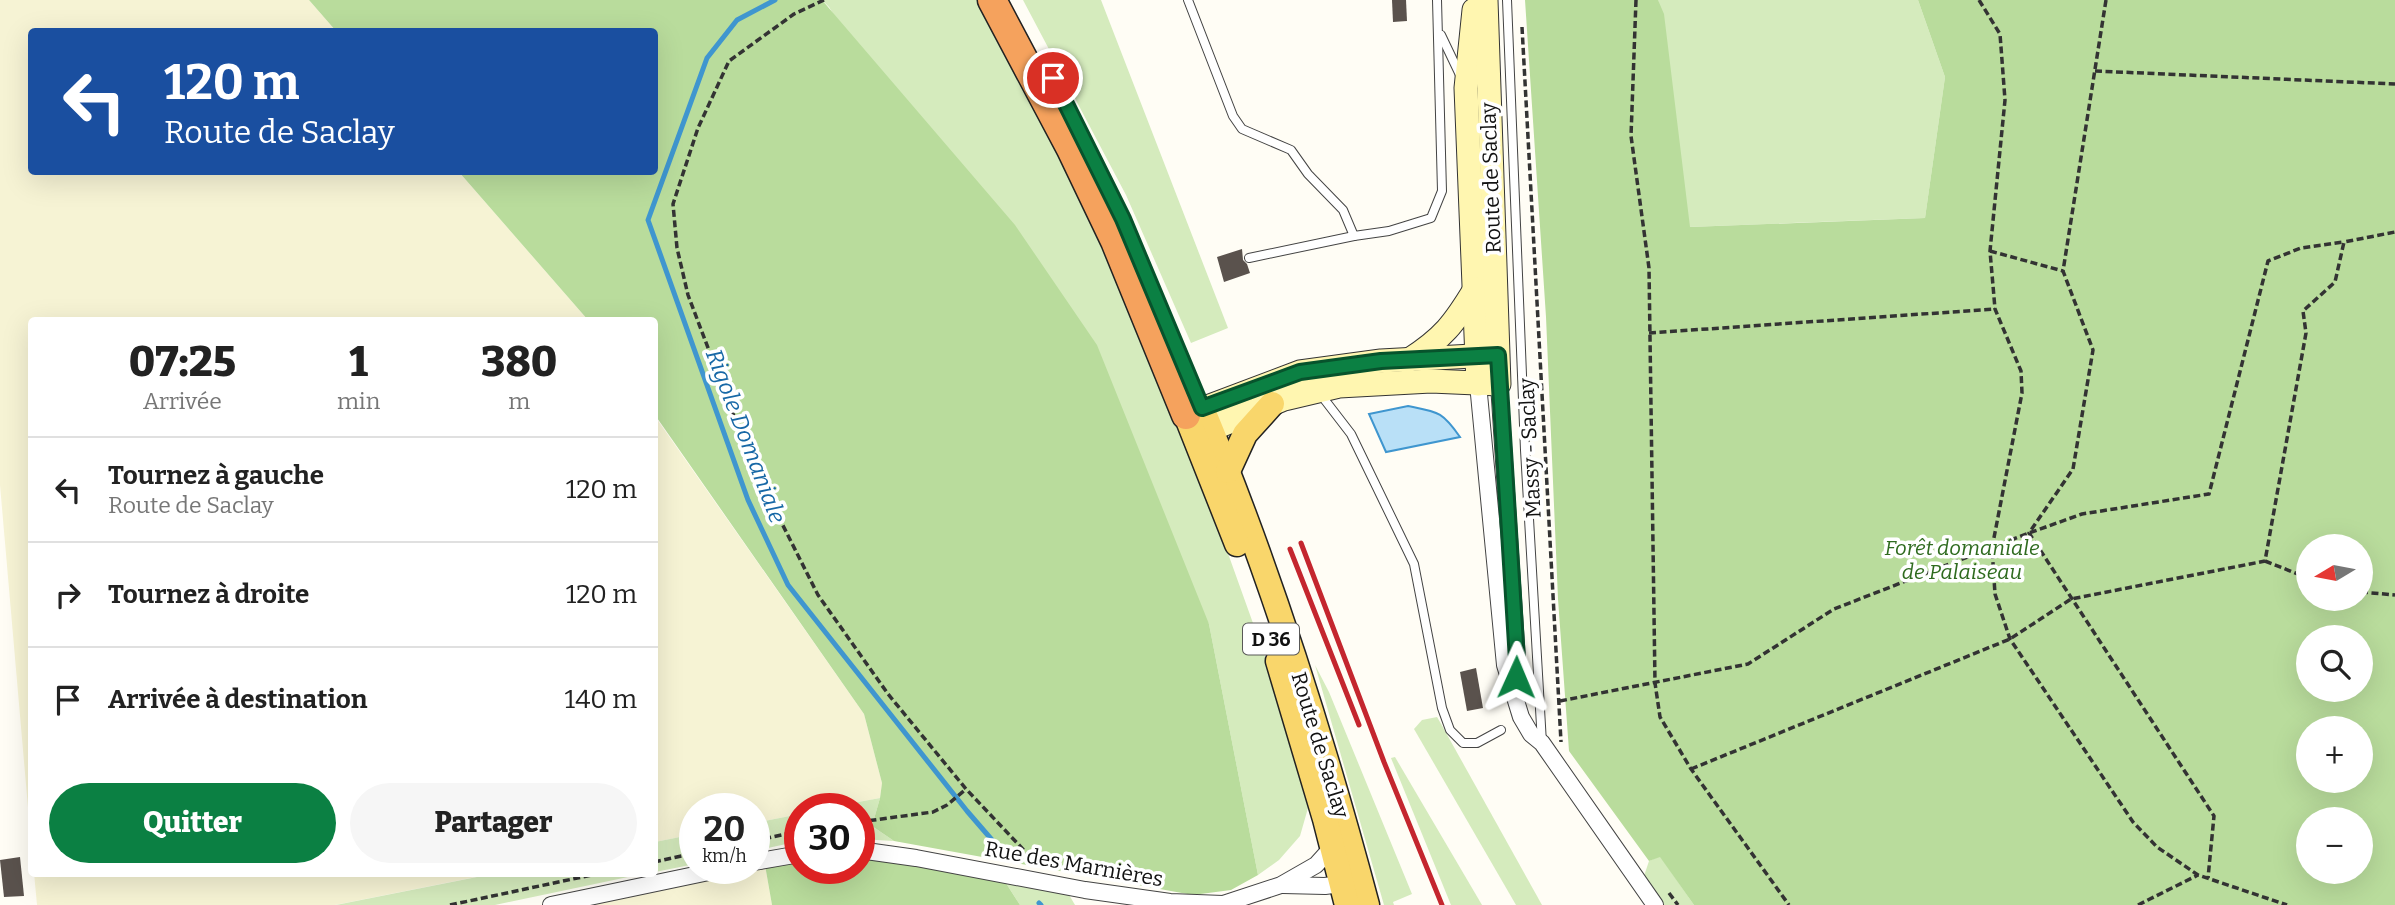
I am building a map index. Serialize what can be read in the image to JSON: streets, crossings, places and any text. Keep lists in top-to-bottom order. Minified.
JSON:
{"streets":{"main road":["Route de Saclay","D 36"],"street":["Rue des Marnières"],"path":["Massy - Saclay"]},"crossings":[["Route de Saclay","Rue des Marnières"]],"water":["Rigole Domaniale"],"parks":["Forêt domaniale de Palaiseau"],"north":"left","page":{"turn":["120 m","Route de Saclay"],"eta":["07:25","Arrivée","1","min","380","m"],"list":[{"name":"Tournez à gauche","note":"Route de Saclay","value":"120 m"},{"name":"Tournez à droite","value":"120 m"},{"name":"Arrivée à destination","value":"140 m"}],"map_buttons":["+","−"],"buttons":["Quitter","Partager"],"speed":"20 km/h","limit":"30"}}
